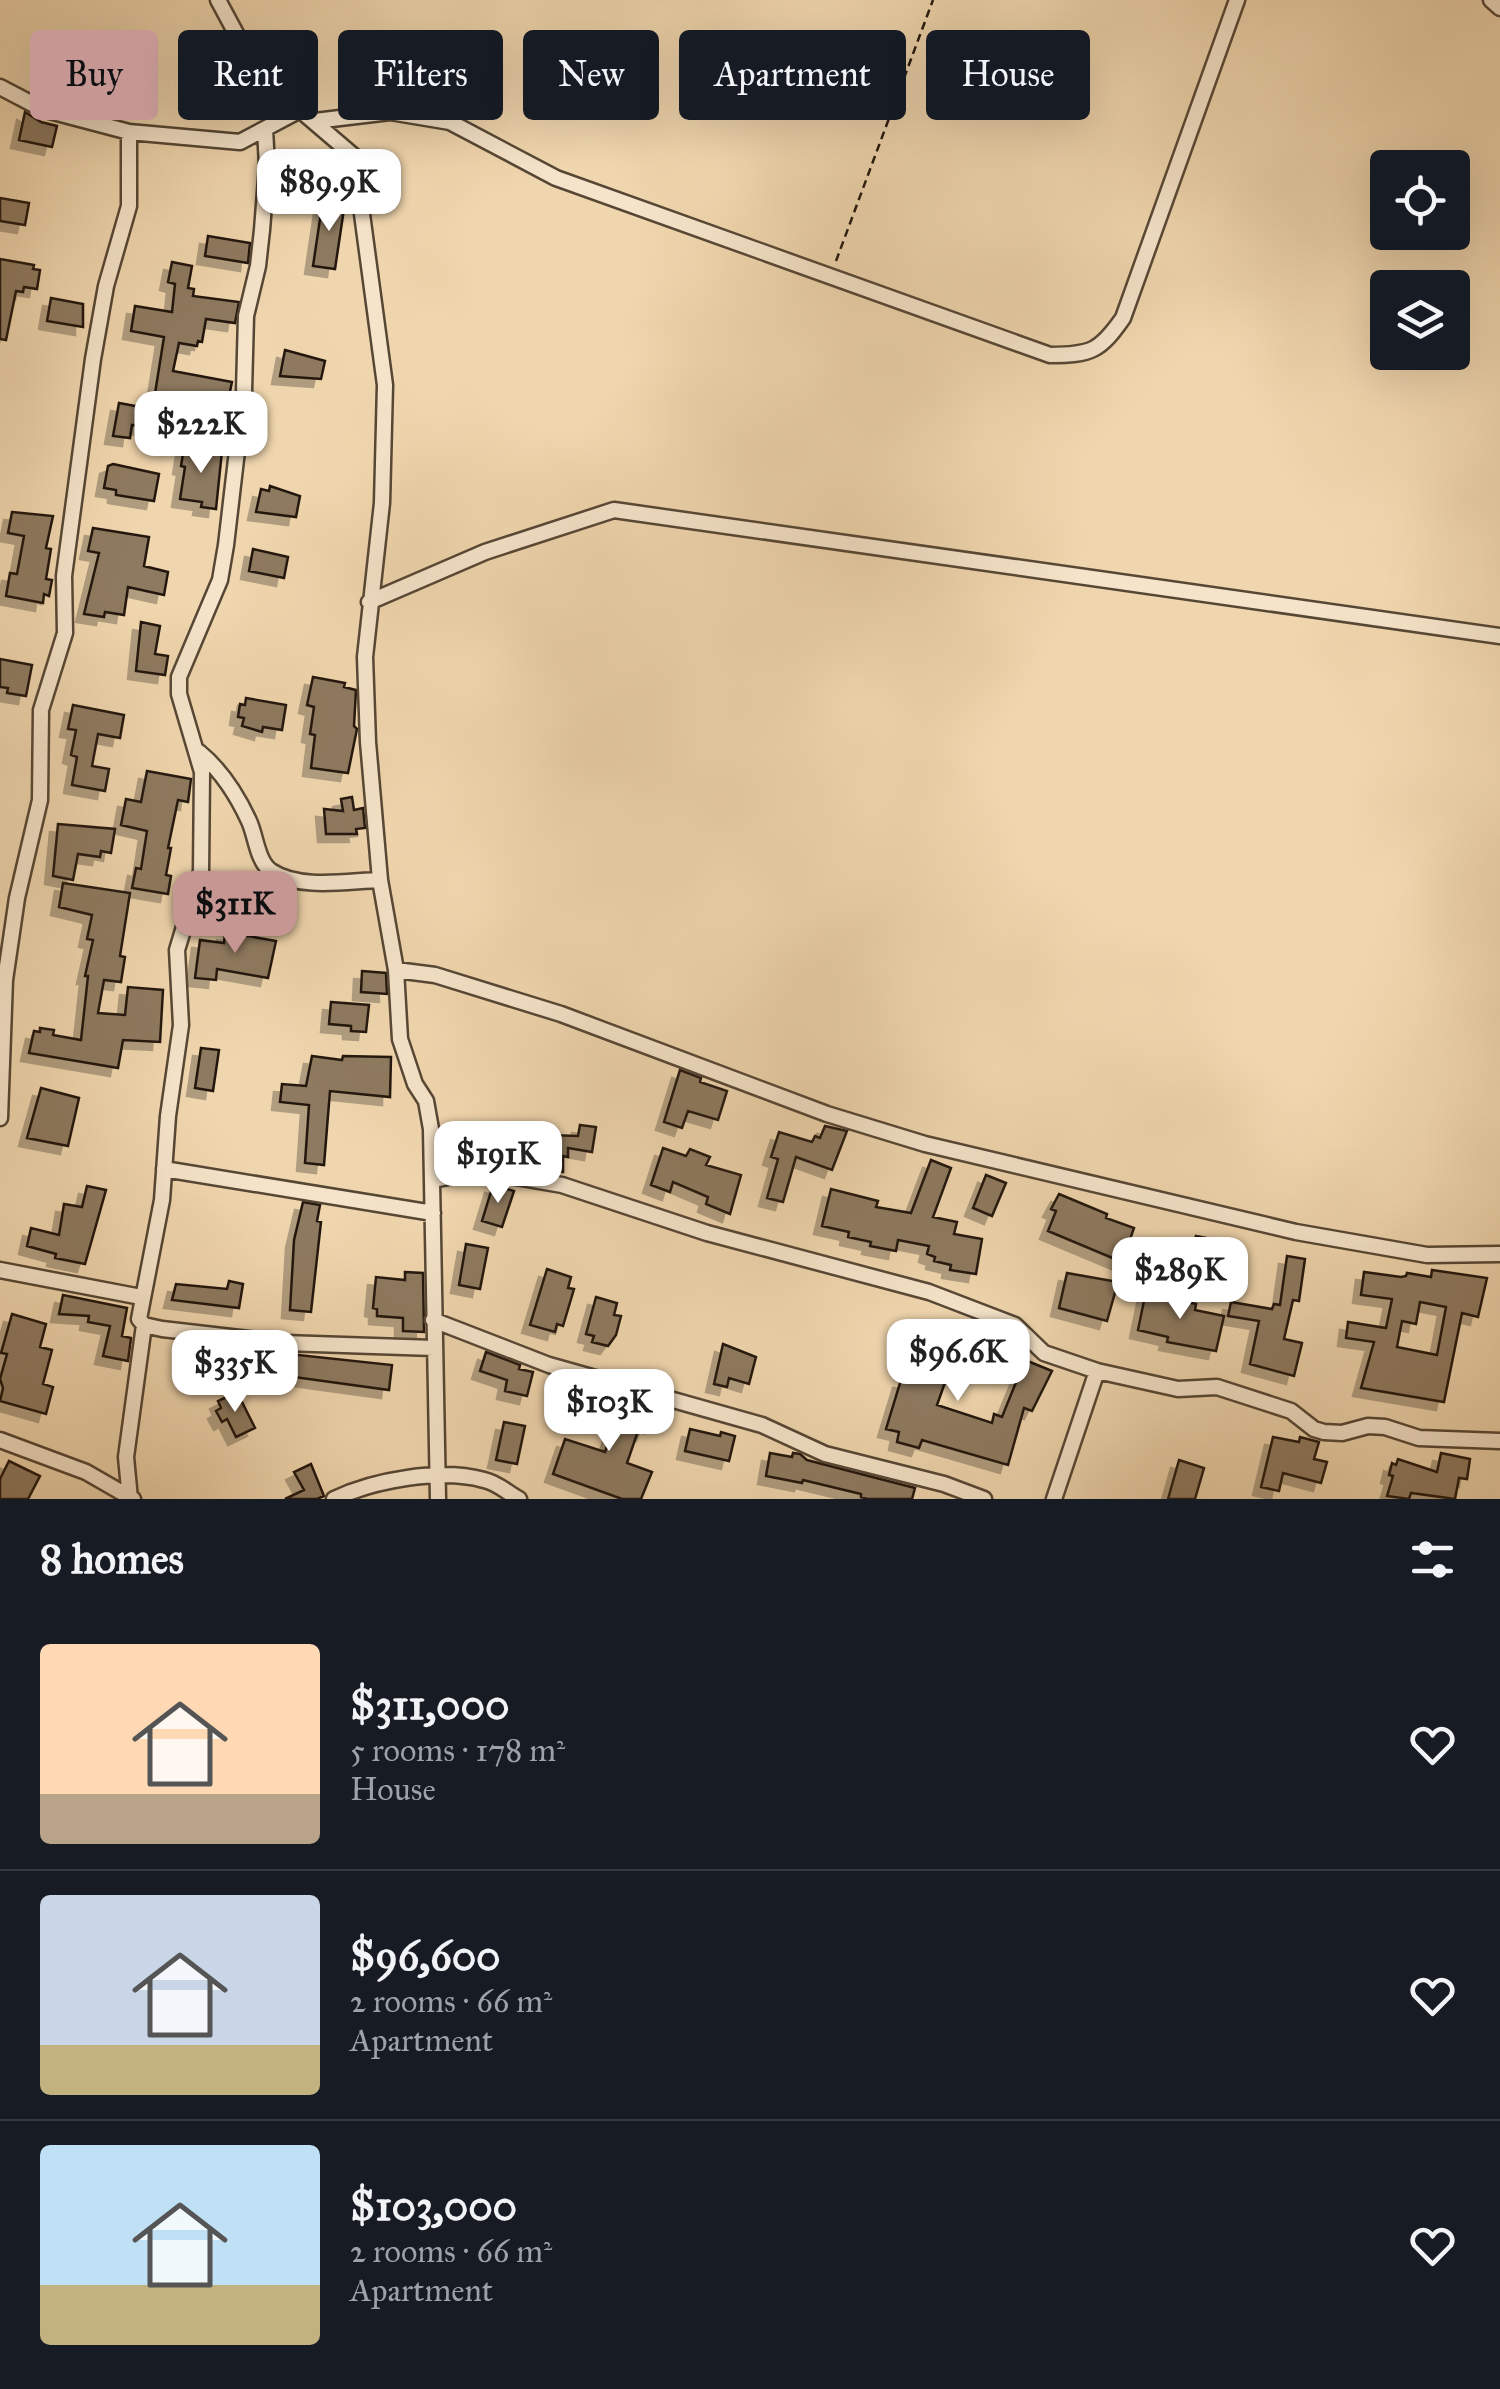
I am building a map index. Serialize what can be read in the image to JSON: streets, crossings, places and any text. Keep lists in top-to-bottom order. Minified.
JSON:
{"page":{"chip":["Buy","Rent","Filters","New","Apartment","House"],"price":["$89.9K","$222K","$311K","$191K","$289K","$96.6K","$335K","$103K"],"heading":"8 homes","list":[{"name":"$311,000","note":"5 rooms · 178 m² · House"},{"name":"$96,600","note":"2 rooms · 66 m² · Apartment"},{"name":"$103,000","note":"2 rooms · 66 m² · Apartment"}]}}
